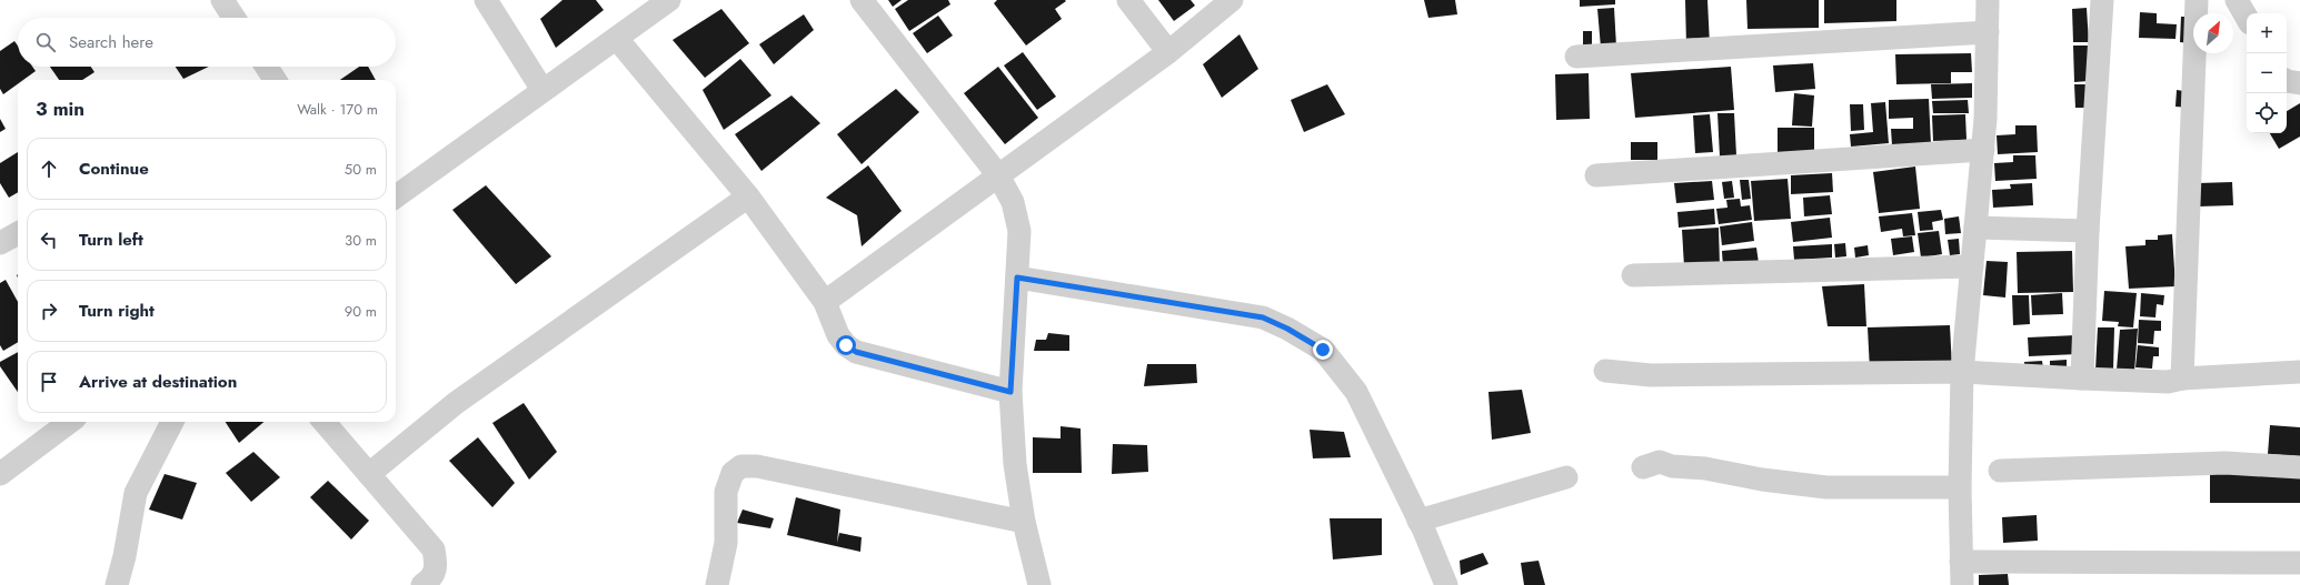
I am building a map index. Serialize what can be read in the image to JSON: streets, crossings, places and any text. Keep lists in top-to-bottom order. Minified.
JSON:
{"north":"top right","page":{"map_buttons":["+","−"],"search":"Search here","heading":["3 min","Walk · 170 m"],"list":[["Continue","50 m"],["Turn left","30 m"],["Turn right","90 m"],"Arrive at destination"]}}
